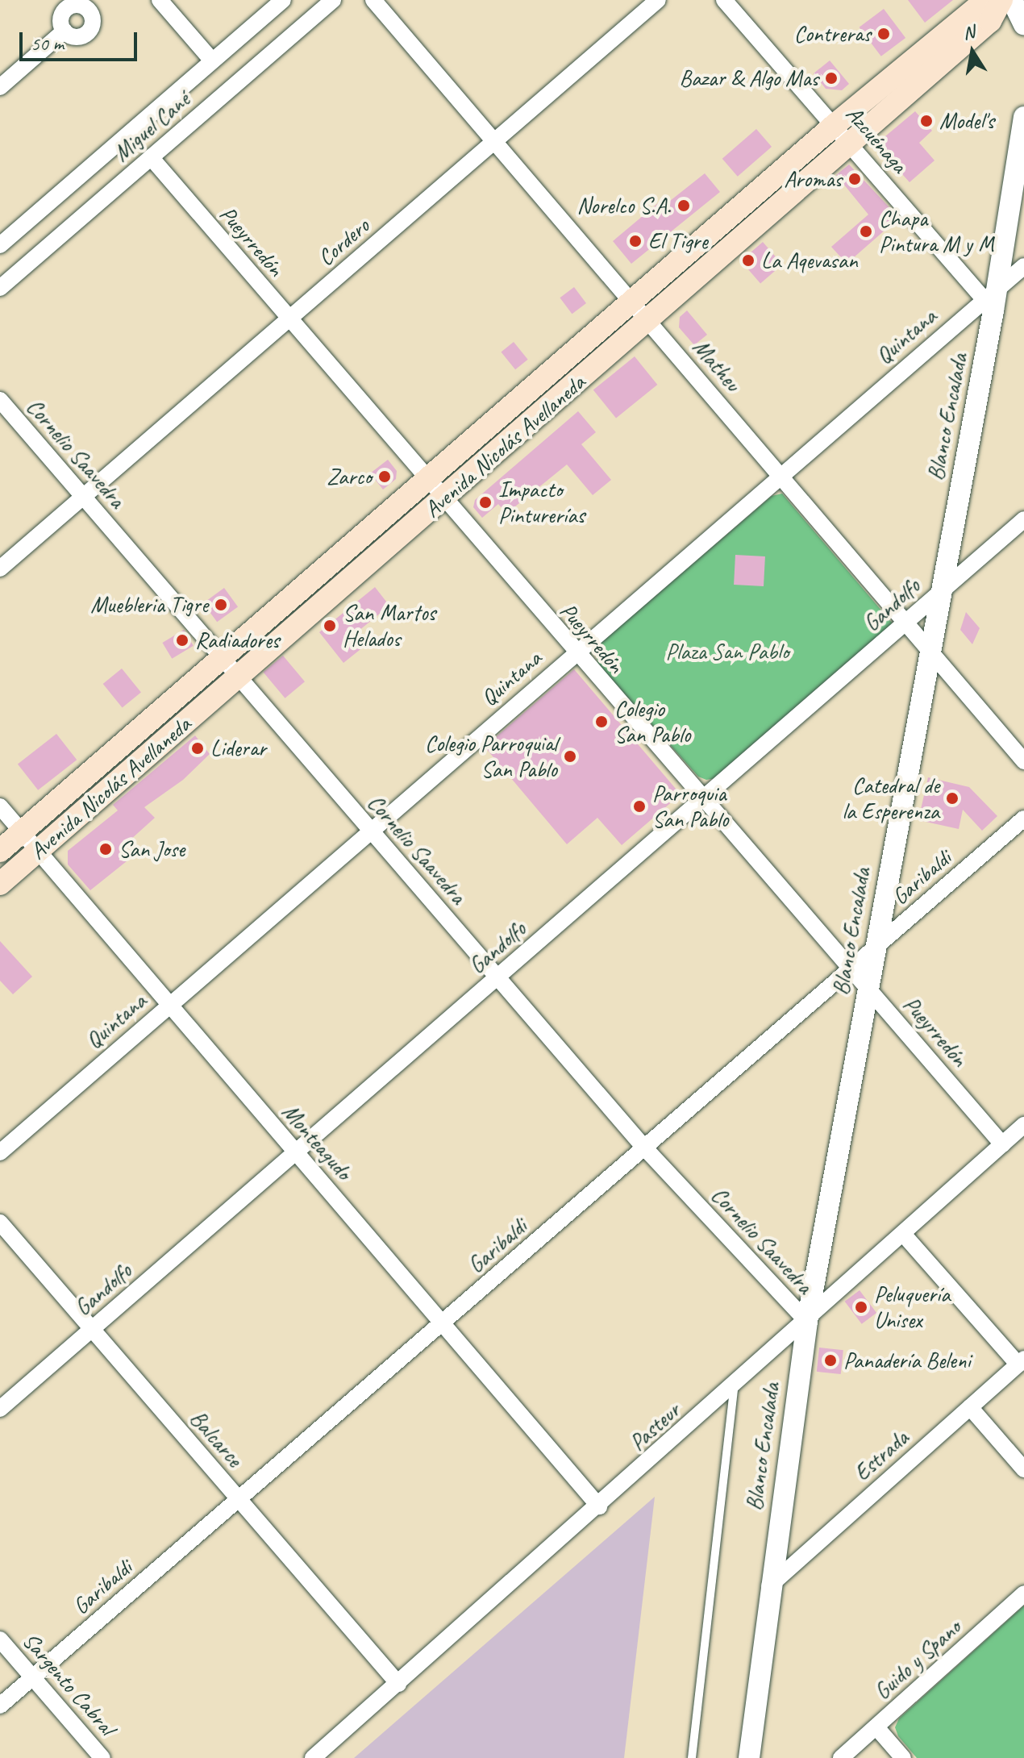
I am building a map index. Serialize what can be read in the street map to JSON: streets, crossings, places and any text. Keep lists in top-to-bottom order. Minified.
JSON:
{"streets":{"main road":["Avenida Nicolás Avellaneda"],"street":["Miguel Cané","Azcuénaga","Pueyrredón","Cordero","Quintana","Matheu","Blanco Encalada","Cornelio Saavedra","Gandolfo","Garibaldi","Monteagudo","Pasteur","Balcarce","Estrada","Guido y Spano","Sargento Cabral"]},"crossings":[["Miguel Cané","Pueyrredón"],["Azcuénaga","Quintana"],["Azcuénaga","Blanco Encalada"],["Azcuénaga","Avenida Nicolás Avellaneda"],["Pueyrredón","Cordero"],["Pueyrredón","Quintana"],["Pueyrredón","Blanco Encalada"],["Pueyrredón","Avenida Nicolás Avellaneda"],["Pueyrredón","Gandolfo"],["Pueyrredón","Garibaldi"],["Pueyrredón","Pasteur"],["Cordero","Matheu"],["Cordero","Cornelio Saavedra"],["Quintana","Matheu"],["Quintana","Blanco Encalada"],["Quintana","Cornelio Saavedra"],["Quintana","Monteagudo"],["Matheu","Blanco Encalada"],["Matheu","Avenida Nicolás Avellaneda"],["Matheu","Gandolfo"],["Blanco Encalada","Cornelio Saavedra"],["Blanco Encalada","Gandolfo"],["Blanco Encalada","Garibaldi"],["Blanco Encalada","Pasteur"],["Blanco Encalada","Estrada"],["Avenida Nicolás Avellaneda","Cornelio Saavedra"],["Avenida Nicolás Avellaneda","Monteagudo"],["Cornelio Saavedra","Gandolfo"],["Cornelio Saavedra","Garibaldi"],["Cornelio Saavedra","Pasteur"],["Gandolfo","Monteagudo"],["Gandolfo","Balcarce"],["Garibaldi","Monteagudo"],["Garibaldi","Balcarce"],["Garibaldi","Sargento Cabral"],["Monteagudo","Pasteur"],["Pasteur","Balcarce"]],"parks":["Plaza San Pablo"],"places":["Contreras","Bazar & Algo Mas","Model's","Aromas","Norelco S.A.","Chapa Pintura M y M","El Tigre","La Aqevasan","Zarco","Impacto Pinturerías","Muebleria Tigre","San Martos Helados","Radiadores","Colegio San Pablo","Liderar","Colegio Parroquial San Pablo","Catedral de la Esperenza","Parroquia San Pablo","San Jose","Peluquería Unisex","Panadería Beleni"],"scale_bar":"50 m","north":"top"}
